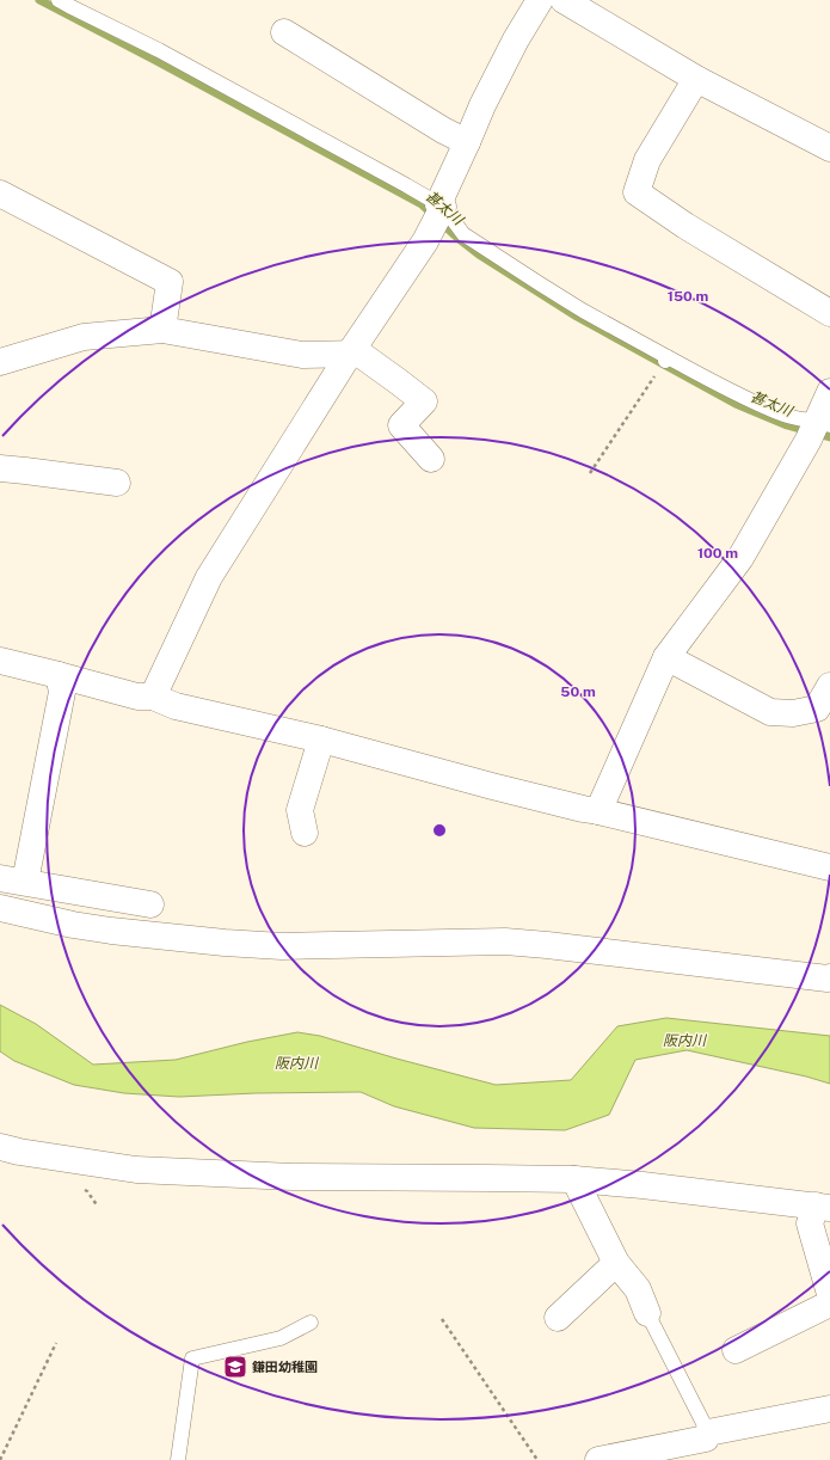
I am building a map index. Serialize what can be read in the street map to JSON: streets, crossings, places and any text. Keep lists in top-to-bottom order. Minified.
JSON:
{"water":["甚太川","阪内川"],"places":{"school or university":["鎌田幼稚園"]},"rings":["150 m","100 m","50 m"]}
